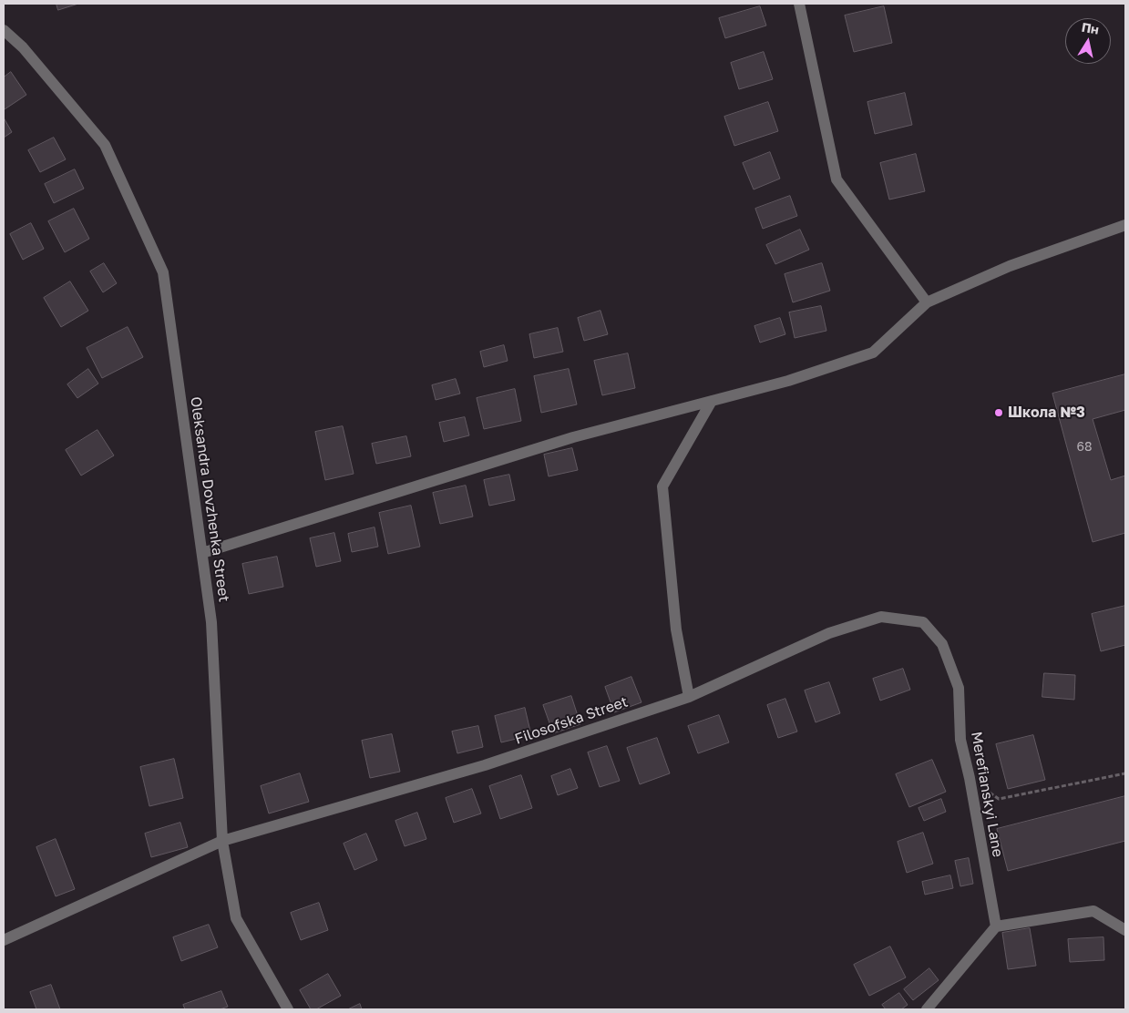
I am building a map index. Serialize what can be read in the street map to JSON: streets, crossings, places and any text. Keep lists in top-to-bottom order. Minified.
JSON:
{"streets":{"street":["Oleksandra Dovzhenka Street","Filosofska Street","Merefianskyi Lane"]},"crossings":[["Oleksandra Dovzhenka Street","Filosofska Street"],["Filosofska Street","Merefianskyi Lane"]],"places":["Школа №3"],"house_numbers":["68"],"north":"top"}
